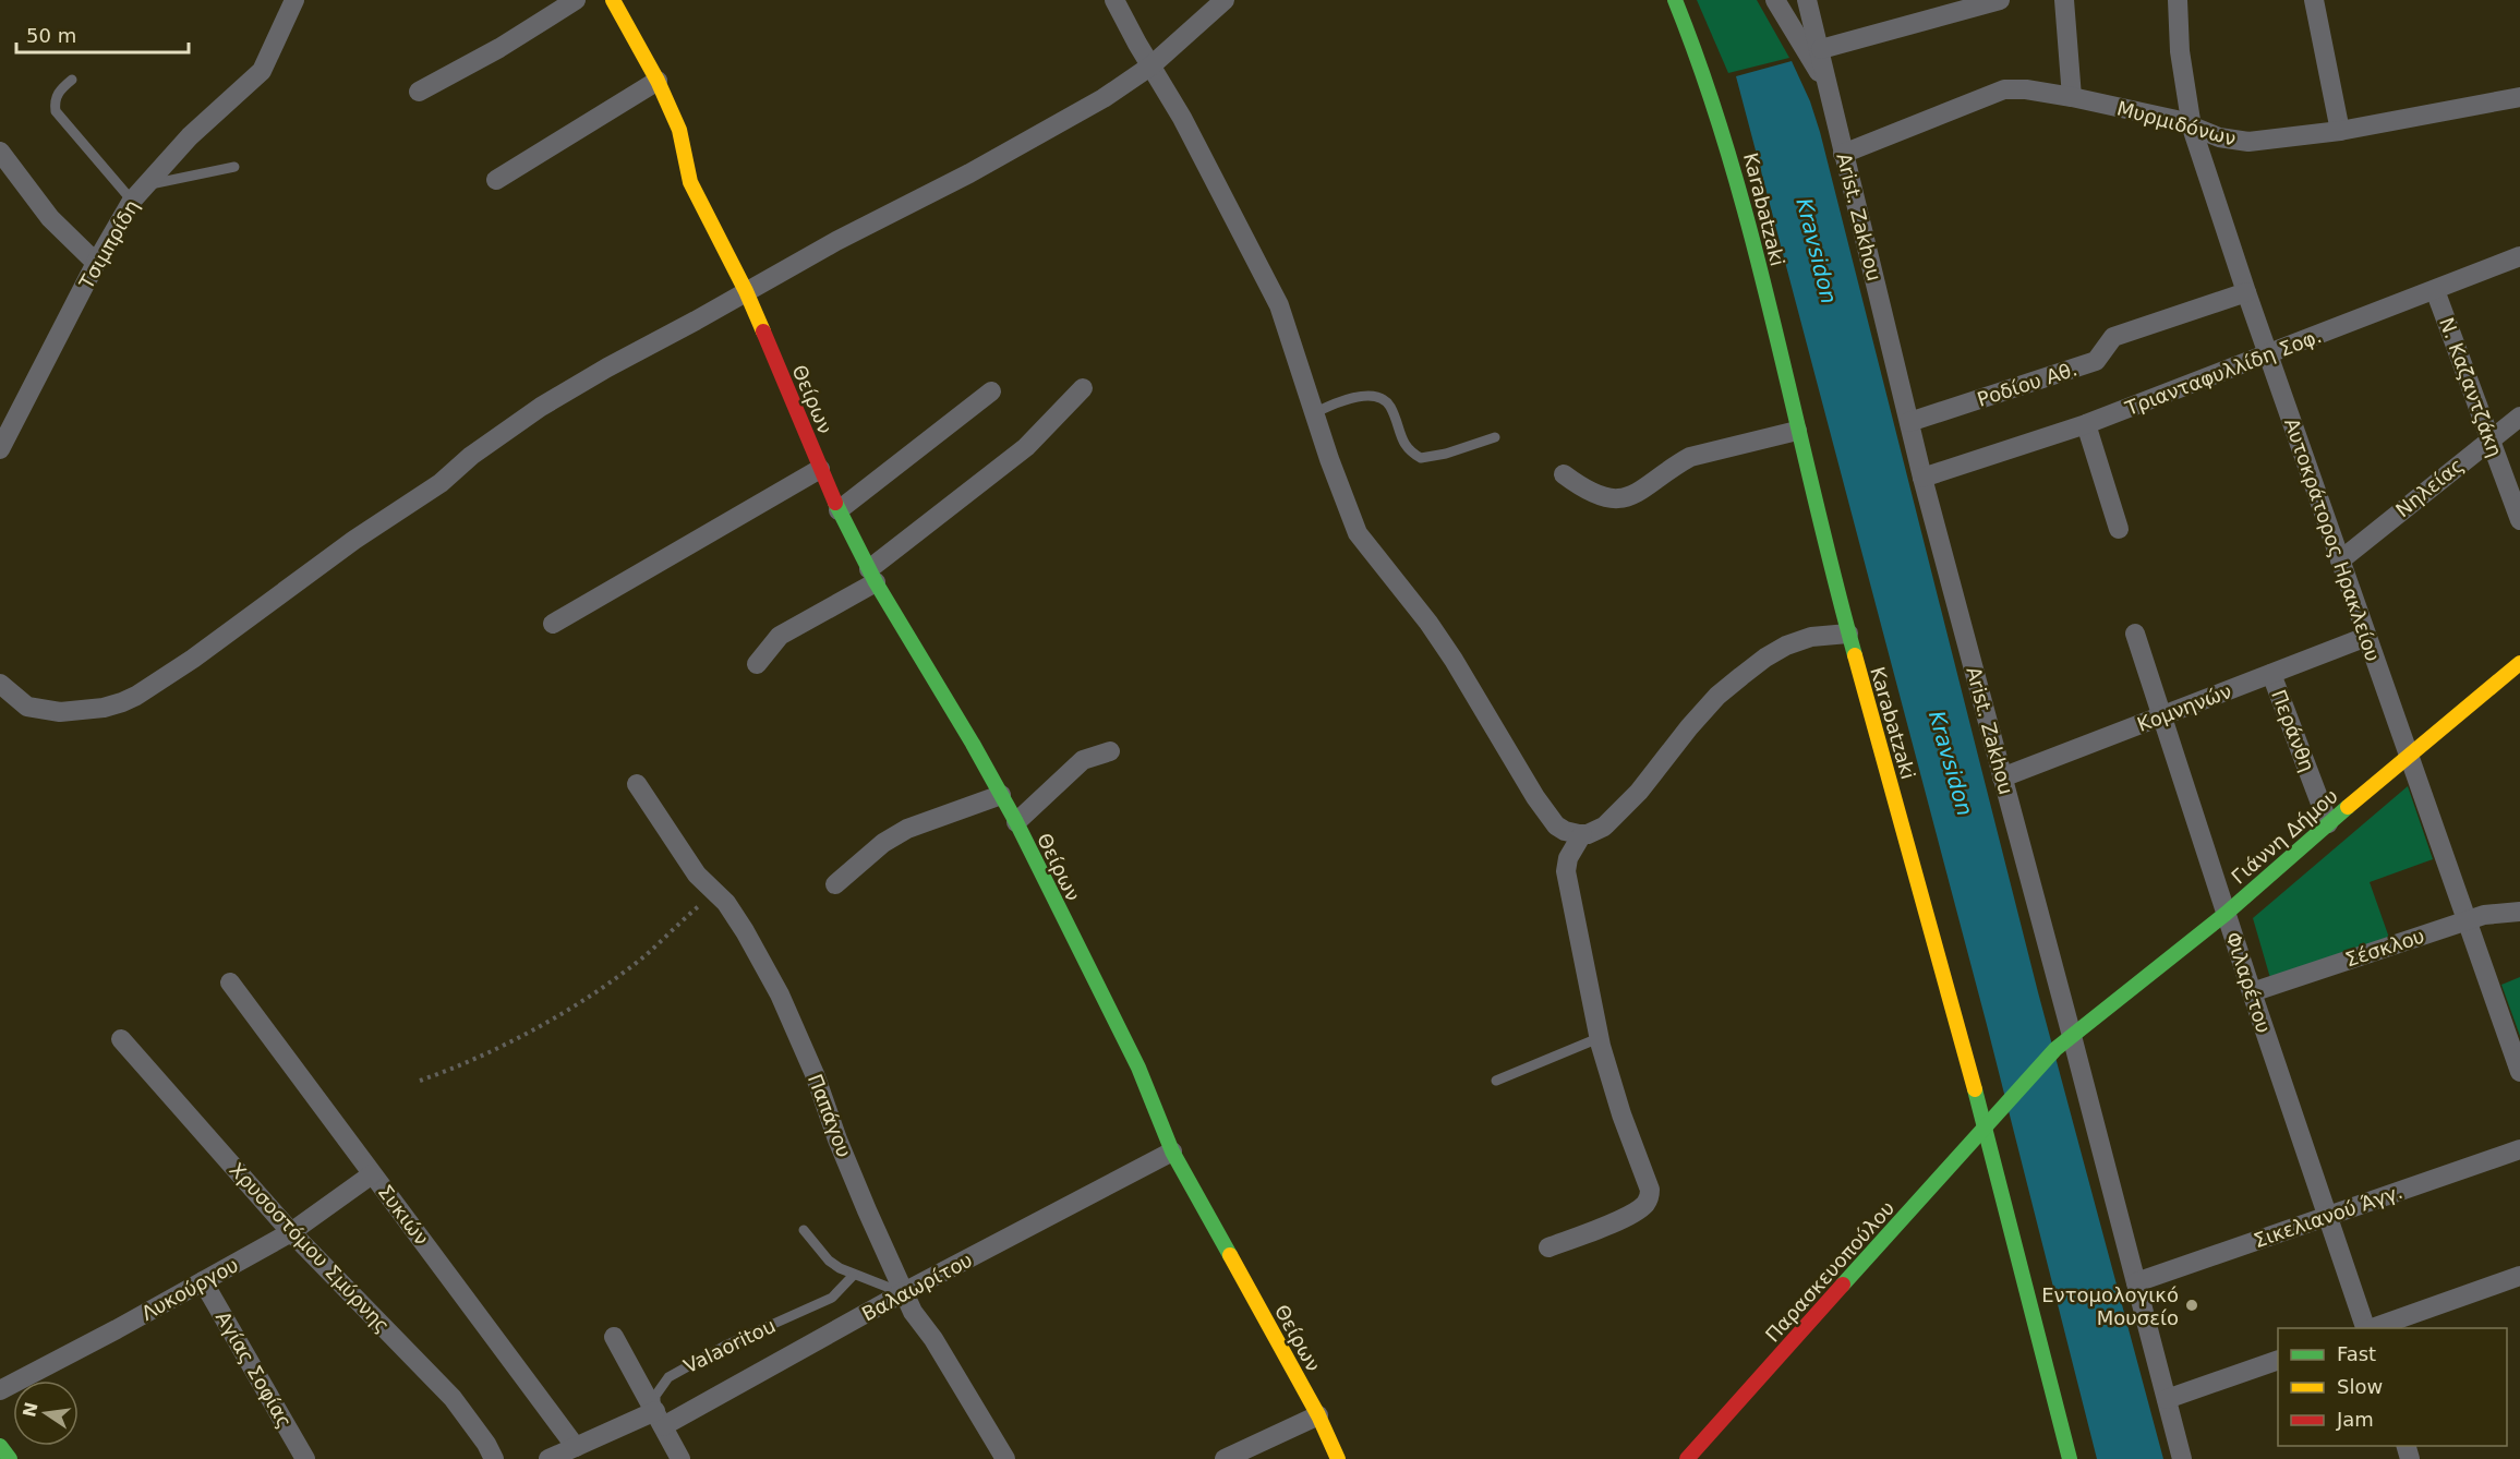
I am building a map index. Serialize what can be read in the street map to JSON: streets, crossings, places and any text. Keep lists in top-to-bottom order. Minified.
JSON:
{"streets":{"street":["Μυρμιδόνων","Karabatzaki","Arist. Zakhou","Τσιμπρίδη","Τριανταφυλλίδη Σοφ.","Ροδίου Αθ.","Ν. Καζαντζάκη","Θείρων","Νηλείας","Αυτοκράτορος Ηρακλείου","Κομνηνών","Περάνθη","Γιάννη Δήμου","Σέσκλου","Φιλαρέτου","Παπάγου","Συκιών","Σικελιανού Άγγ.","Χρυσοστόμου Σμύρνης","Παρασκευοπούλου","Βαλαωρίτου","Λυκούργου","Αγίας Σοφίας"],"lane":["Valaoritou"]},"crossings":[["Μυρμιδόνων","Arist. Zakhou"],["Μυρμιδόνων","Αυτοκράτορος Ηρακλείου"],["Karabatzaki","Παρασκευοπούλου"],["Arist. Zakhou","Τριανταφυλλίδη Σοφ."],["Arist. Zakhou","Ροδίου Αθ."],["Arist. Zakhou","Κομνηνών"],["Arist. Zakhou","Γιάννη Δήμου"],["Arist. Zakhou","Σικελιανού Άγγ."],["Τριανταφυλλίδη Σοφ.","Ν. Καζαντζάκη"],["Τριανταφυλλίδη Σοφ.","Αυτοκράτορος Ηρακλείου"],["Ροδίου Αθ.","Αυτοκράτορος Ηρακλείου"],["Ν. Καζαντζάκη","Νηλείας"],["Θείρων","Βαλαωρίτου"],["Νηλείας","Αυτοκράτορος Ηρακλείου"],["Αυτοκράτορος Ηρακλείου","Κομνηνών"],["Αυτοκράτορος Ηρακλείου","Γιάννη Δήμου"],["Αυτοκράτορος Ηρακλείου","Σέσκλου"],["Κομνηνών","Περάνθη"],["Κομνηνών","Φιλαρέτου"],["Περάνθη","Γιάννη Δήμου"],["Γιάννη Δήμου","Φιλαρέτου"],["Γιάννη Δήμου","Παρασκευοπούλου"],["Σέσκλου","Φιλαρέτου"],["Φιλαρέτου","Σικελιανού Άγγ."],["Παπάγου","Βαλαωρίτου"],["Συκιών","Λυκούργου"],["Χρυσοστόμου Σμύρνης","Λυκούργου"],["Βαλαωρίτου","Valaoritou"],["Λυκούργου","Αγίας Σοφίας"]],"water":["Kravsidon"],"places":["Εντομολογικό Mουσείο"],"legend":["Fast","Slow","Jam"],"scale_bar":"50 m","north":"left"}
